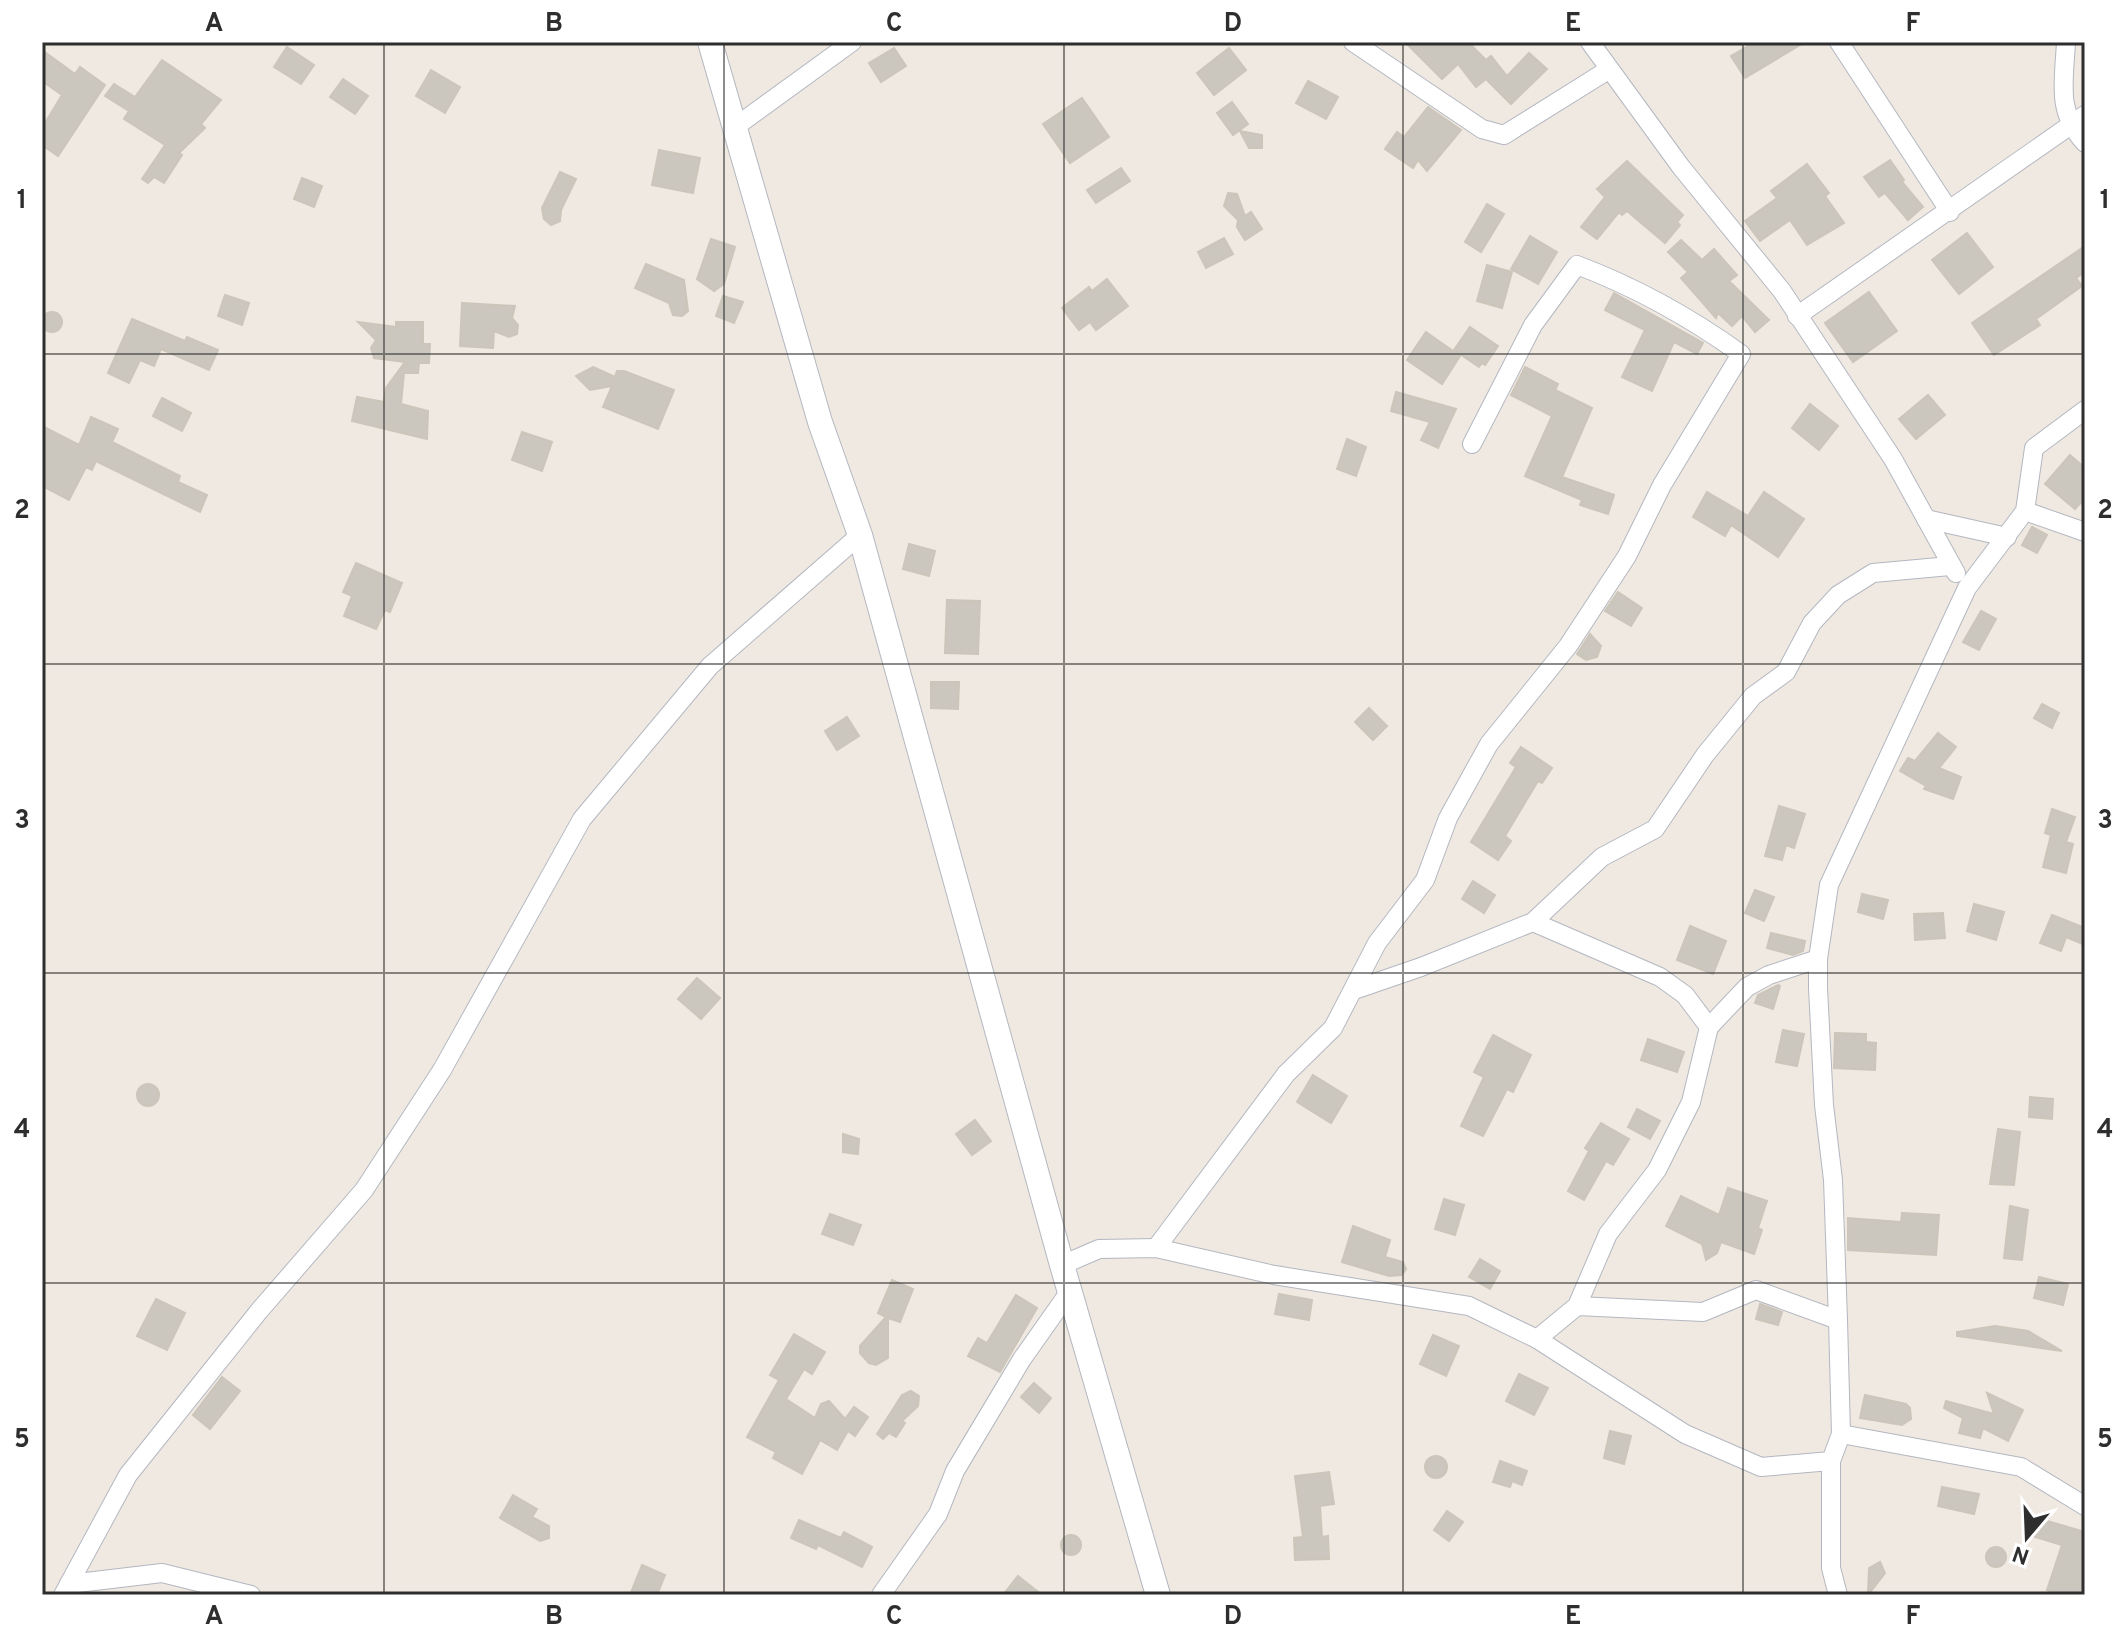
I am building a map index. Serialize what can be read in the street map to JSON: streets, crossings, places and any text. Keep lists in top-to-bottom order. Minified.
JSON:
{"north":"bottom","grid":{"columns":["A","B","C","D","E","F"],"rows":["1","2","3","4","5"]}}
